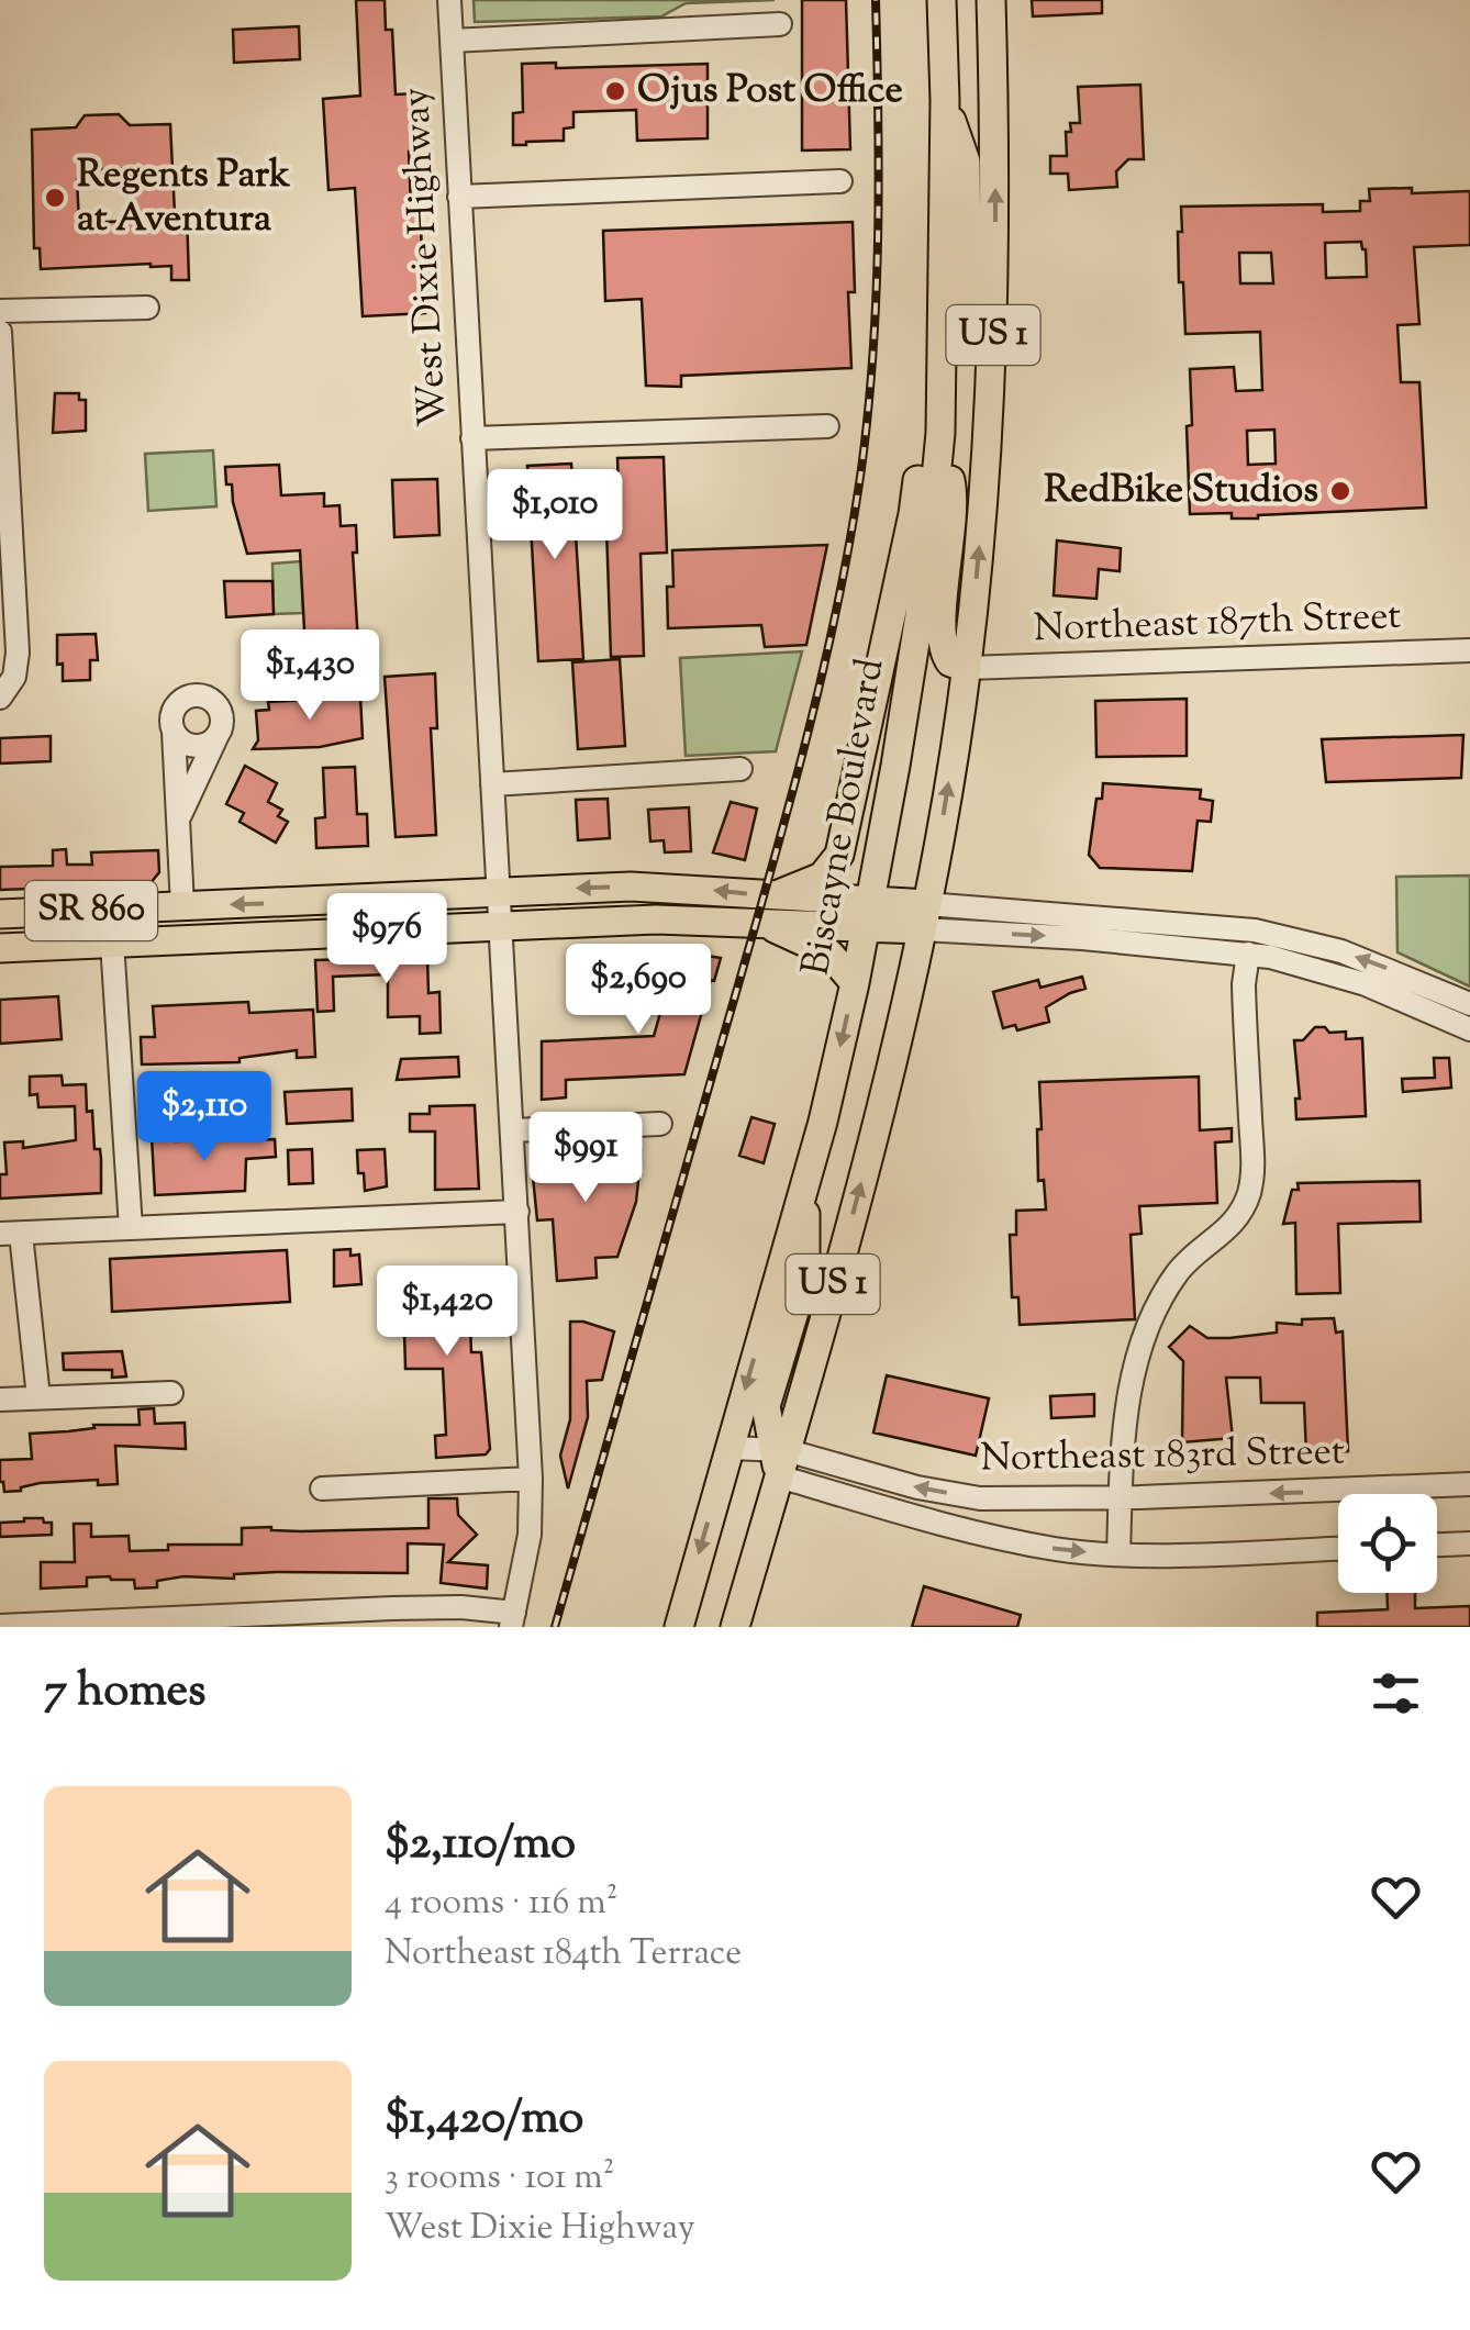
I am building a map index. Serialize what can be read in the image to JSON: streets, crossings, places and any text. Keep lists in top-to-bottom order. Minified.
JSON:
{"streets":{"main road":["US 1","Biscayne Boulevard","SR 860"],"street":["West Dixie Highway","Northeast 187th Street","Northeast 183rd Street"]},"crossings":[["West Dixie Highway","SR 860"],["US 1","Northeast 187th Street"],["US 1","SR 860"],["US 1","Northeast 183rd Street"],["Biscayne Boulevard","SR 860"],["Biscayne Boulevard","Northeast 183rd Street"]],"places":["Ojus Post Office","Regents Park at Aventura","RedBike Studios"],"page":{"price":["$1,010","$1,430","$976","$2,690","$2,110","$991","$1,420"],"heading":"7 homes","list":[{"name":"$2,110/mo","note":"4 rooms · 116 m² · Northeast 184th Terrace"},{"name":"$1,420/mo","note":"3 rooms · 101 m² · West Dixie Highway"}]}}
